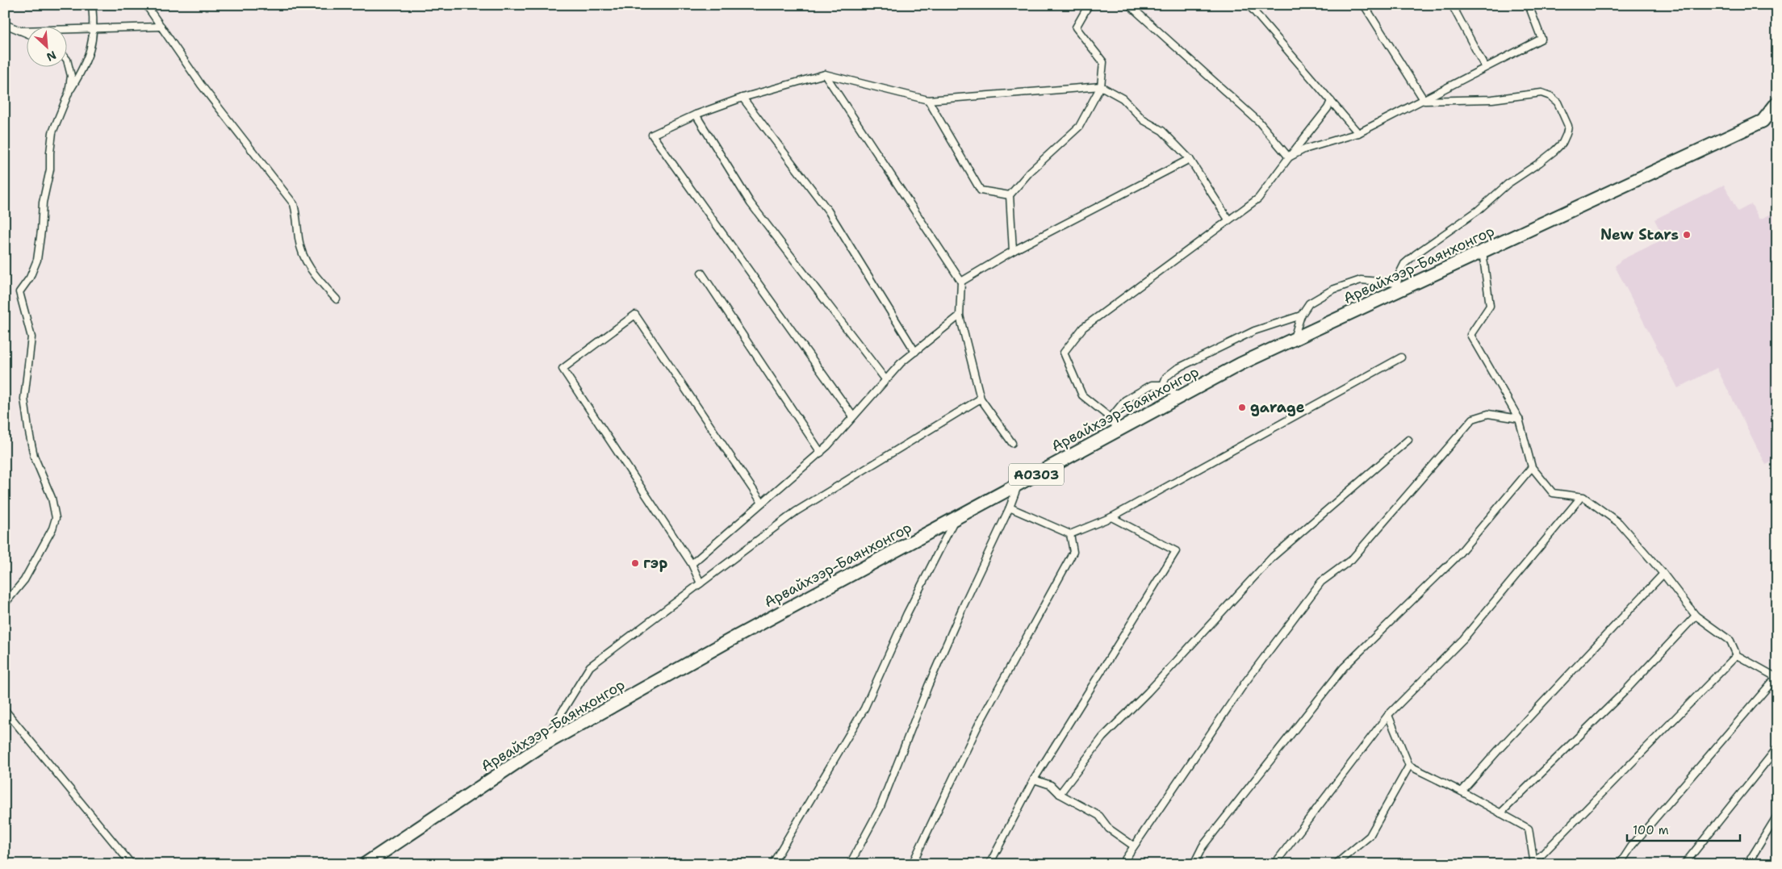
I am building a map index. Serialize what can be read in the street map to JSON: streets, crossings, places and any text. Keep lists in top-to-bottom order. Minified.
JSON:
{"streets":{"highway":["Арвайхээр-Баянхонгор","A0303"]},"places":["New Stars","garage","гэр"],"scale_bar":"100 m","north":"bottom right"}
